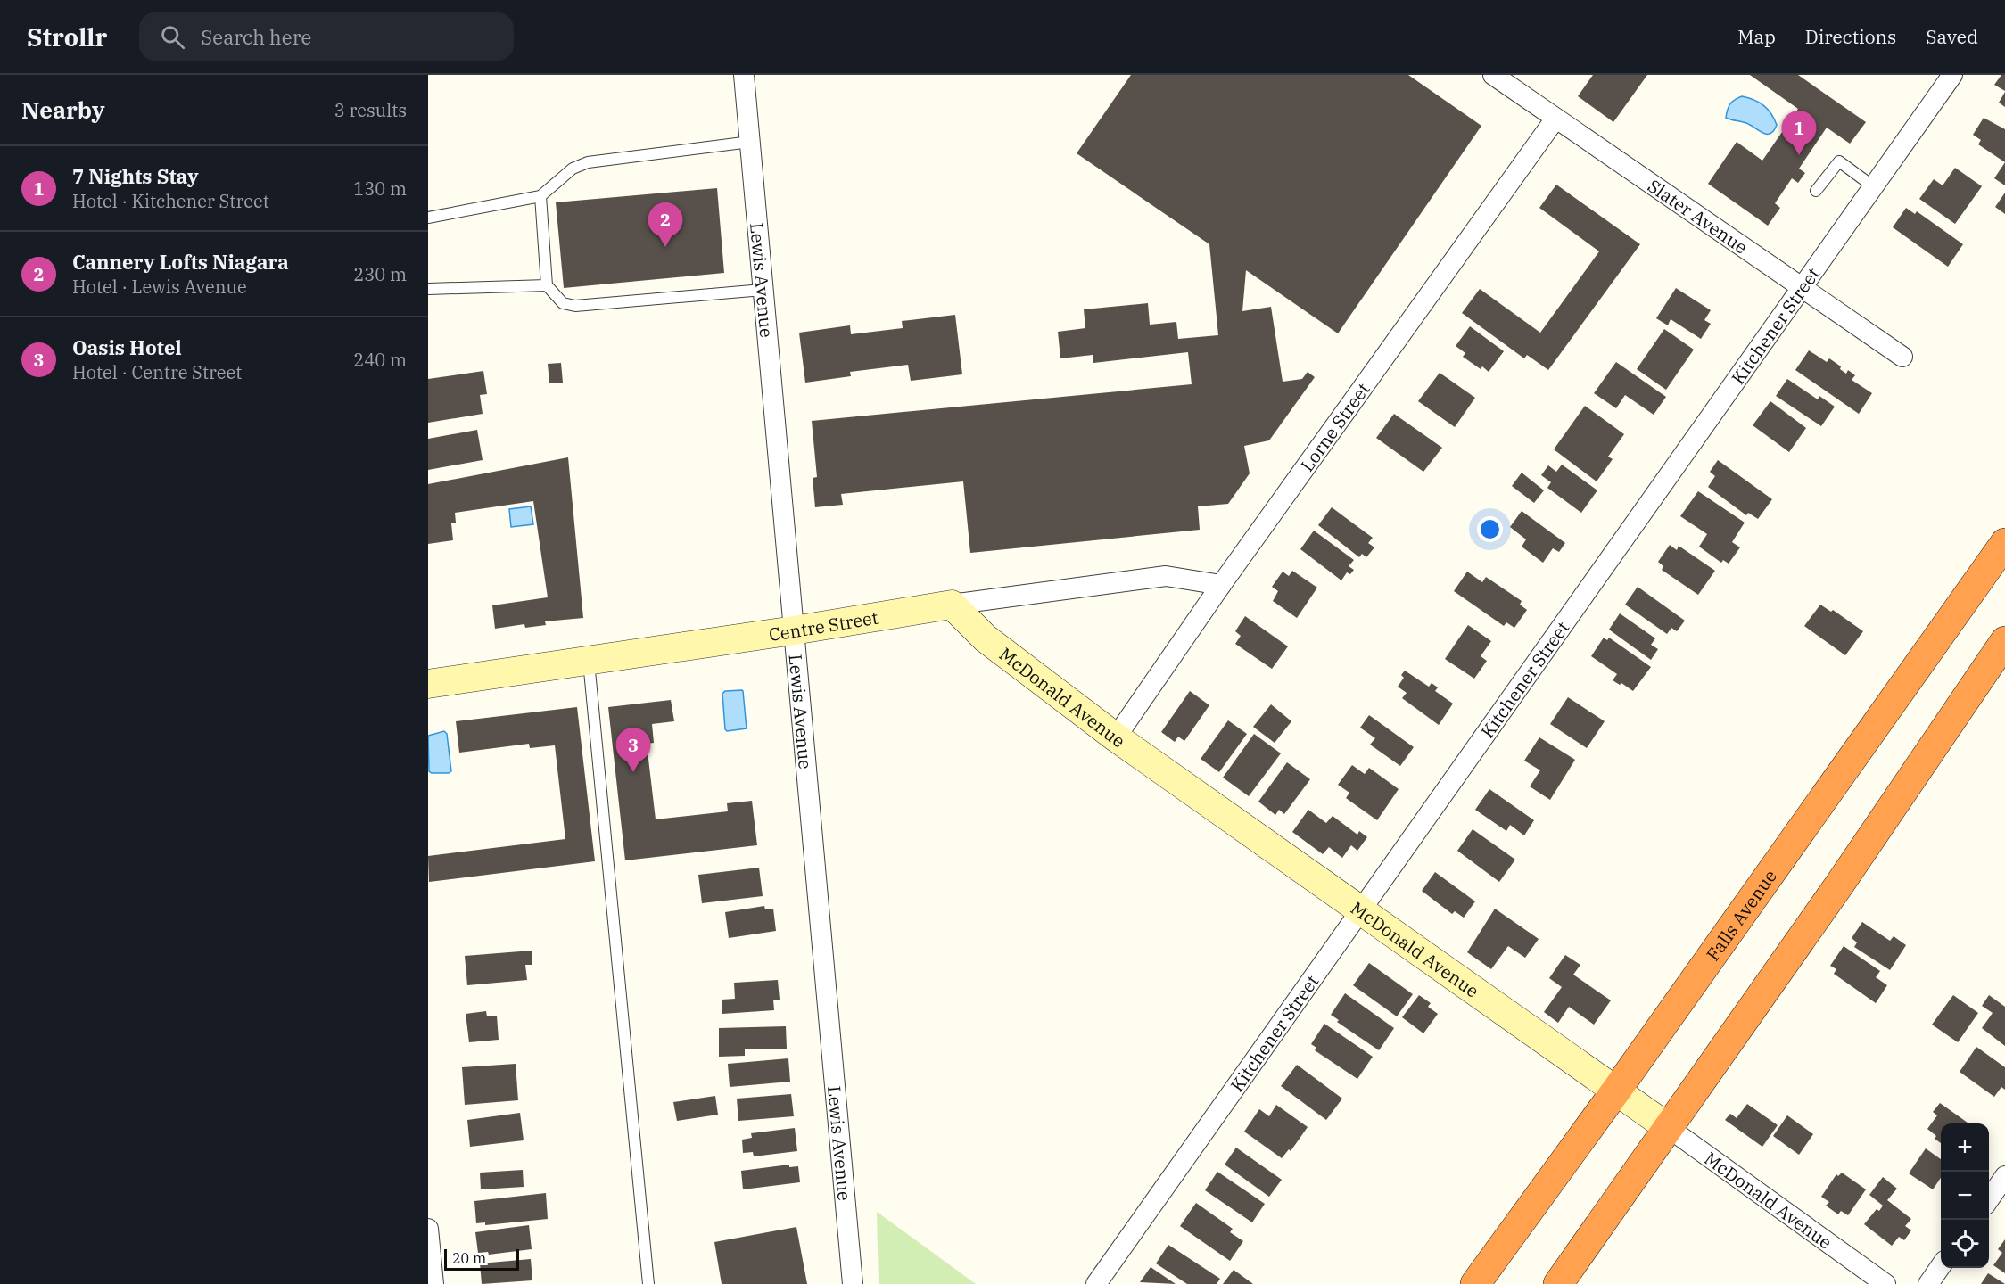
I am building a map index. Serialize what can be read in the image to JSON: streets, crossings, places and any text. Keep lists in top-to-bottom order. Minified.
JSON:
{"streets":{"highway":["Falls Avenue"],"street":["Slater Avenue","Lewis Avenue","Kitchener Street","Lorne Street","Centre Street","McDonald Avenue"]},"crossings":[["Slater Avenue","Kitchener Street"],["Slater Avenue","Lorne Street"],["Lewis Avenue","Centre Street"],["Kitchener Street","McDonald Avenue"],["Lorne Street","Centre Street"],["Lorne Street","McDonald Avenue"],["Centre Street","McDonald Avenue"],["McDonald Avenue","Falls Avenue"]],"scale_bar":"20 m","page":{"header":"Strollr","search":"Search here","nav":["Map","Directions","Saved"],"heading":["Nearby","3 results"],"pins":["1","2","3"],"list":[{"mark":"1","name":"7 Nights Stay","note":"Hotel · Kitchener Street","value":"130 m"},{"mark":"2","name":"Cannery Lofts Niagara","note":"Hotel · Lewis Avenue","value":"230 m"},{"mark":"3","name":"Oasis Hotel","note":"Hotel · Centre Street","value":"240 m"}],"map_buttons":["+","−"],"scale":"20 m"}}
